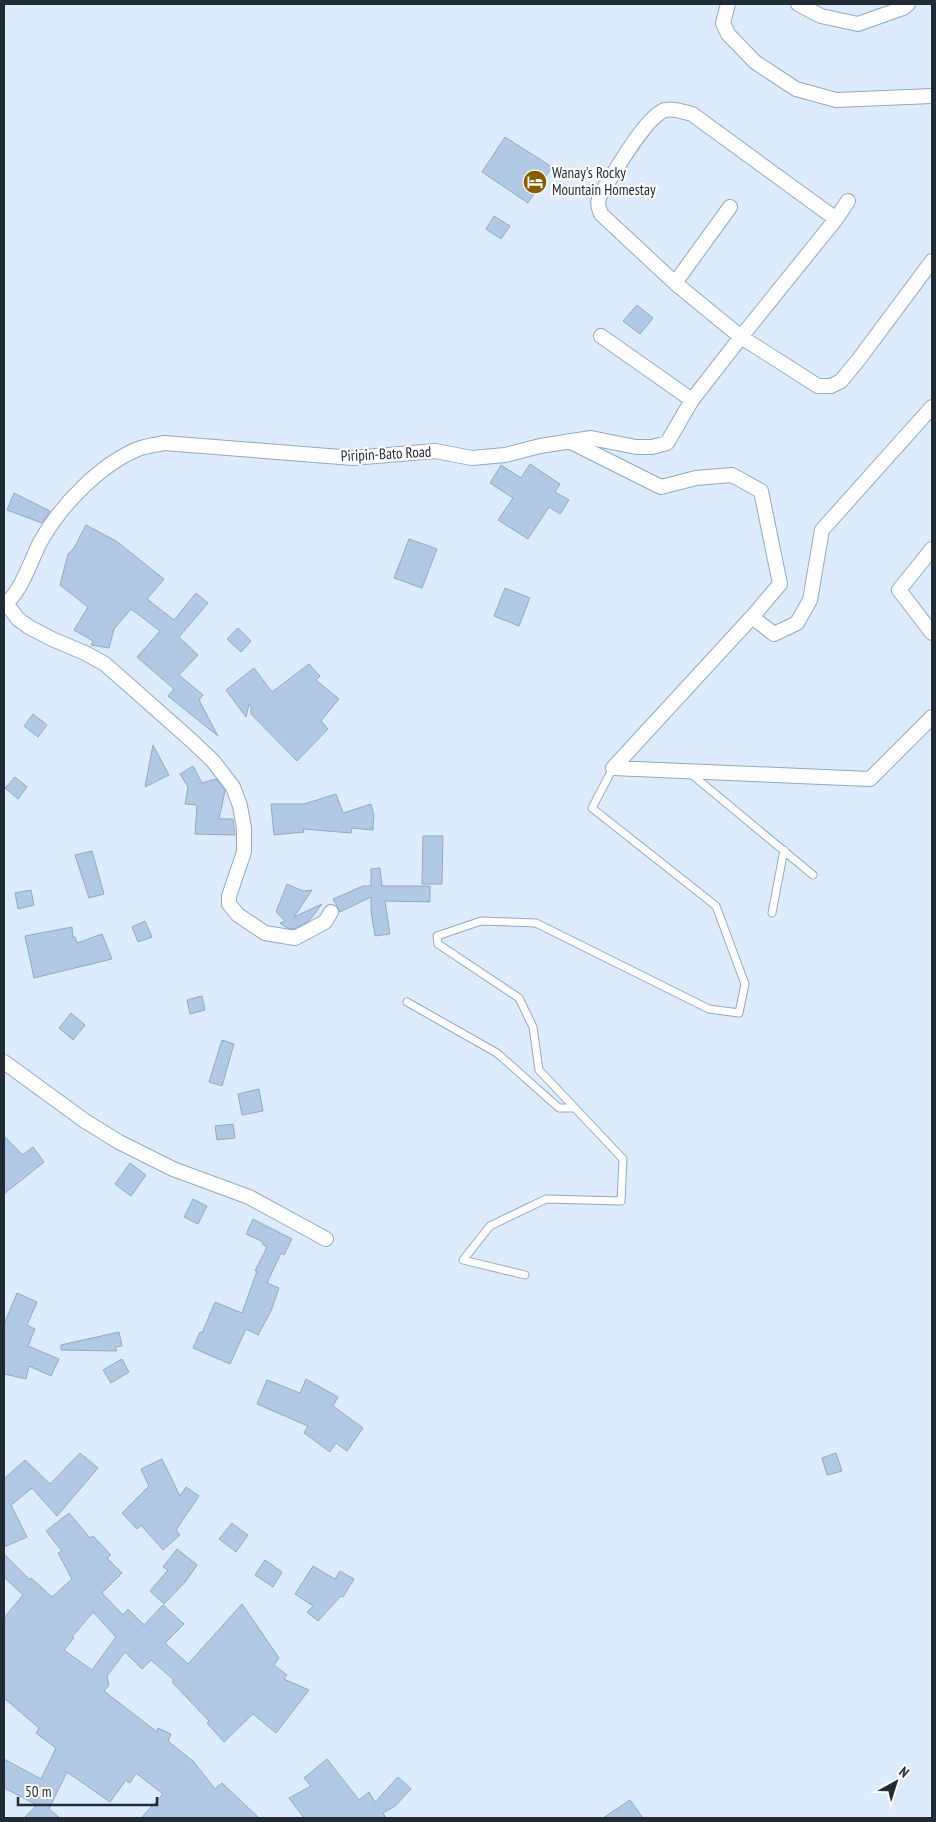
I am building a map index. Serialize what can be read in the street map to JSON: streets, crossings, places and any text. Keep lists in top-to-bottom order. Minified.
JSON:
{"streets":{"street":["Piripin-Bato Road"]},"places":{"hotel":["Wanay's Rocky Mountain Homestay"]},"scale_bar":"50 m","north":"top right"}
